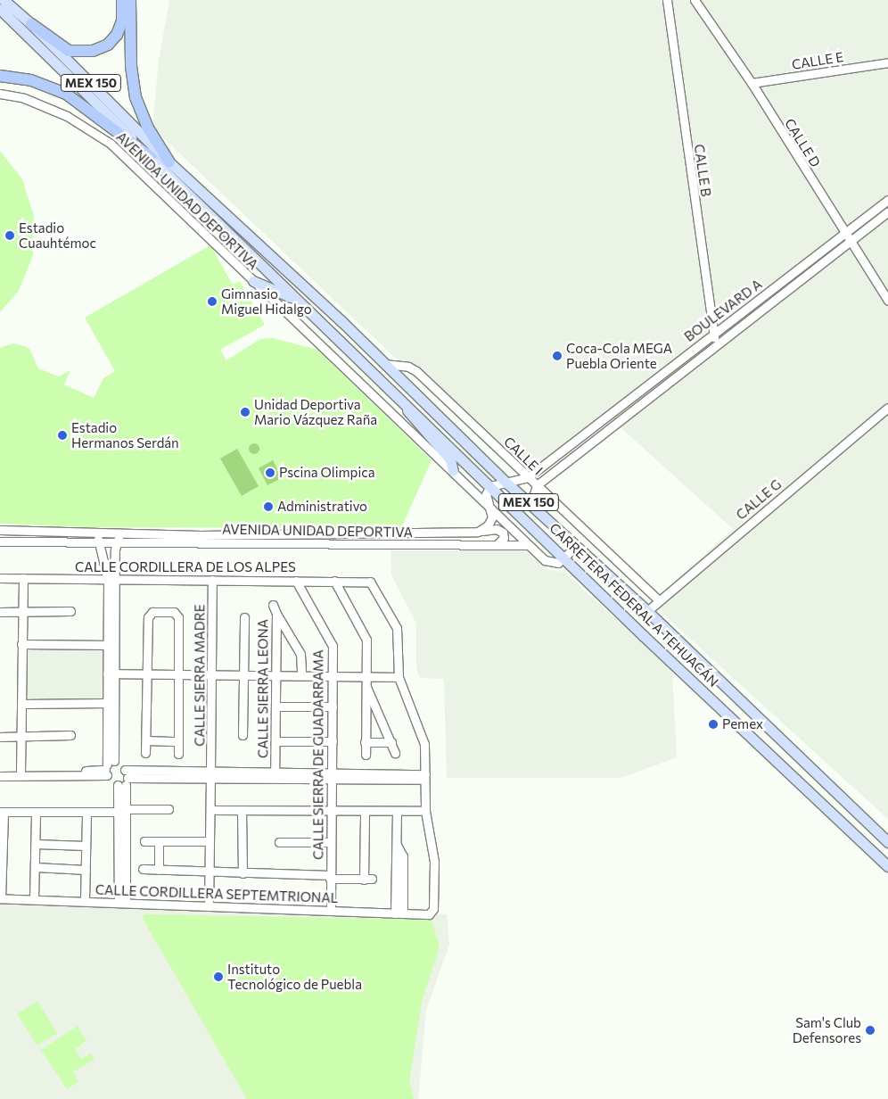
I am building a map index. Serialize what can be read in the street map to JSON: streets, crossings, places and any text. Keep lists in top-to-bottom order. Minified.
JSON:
{"streets":{"main road":["MEX 150","CARRETERA FEDERAL A TEHUACÁN"],"street":["CALLE E","CALLE D","CALLE B","AVENIDA UNIDAD DEPORTIVA","BOULEVARD A","CALLE I","CALLE G","CALLE CORDILLERA DE LOS ALPES","CALLE SIERRA MADRE","CALLE SIERRA LEONA","CALLE SIERRA DE GUADARRAMA","CALLE CORDILLERA SEPTEMTRIONAL"]},"crossings":[["CALLE E","CALLE D"],["MEX 150","CARRETERA FEDERAL A TEHUACÁN"],["CALLE D","BOULEVARD A"],["CALLE B","BOULEVARD A"],["AVENIDA UNIDAD DEPORTIVA","CARRETERA FEDERAL A TEHUACÁN"],["BOULEVARD A","CALLE I"],["BOULEVARD A","CARRETERA FEDERAL A TEHUACÁN"],["CALLE I","CALLE G"],["CALLE I","CARRETERA FEDERAL A TEHUACÁN"],["CALLE G","CARRETERA FEDERAL A TEHUACÁN"],["CALLE CORDILLERA DE LOS ALPES","CALLE SIERRA MADRE"],["CALLE CORDILLERA DE LOS ALPES","CALLE SIERRA DE GUADARRAMA"],["CALLE SIERRA MADRE","CALLE CORDILLERA SEPTEMTRIONAL"],["CALLE SIERRA DE GUADARRAMA","CALLE CORDILLERA SEPTEMTRIONAL"]],"places":["Estadio Cuauhtémoc","Gimnasio Miguel Hidalgo","Coca-Cola MEGA Puebla Oriente","Unidad Deportiva Mario Vázquez Raña","Estadio Hermanos Serdán","Pscina Olimpica","Administrativo","Pemex","Instituto Tecnológico de Puebla","Sam's Club Defensores"]}
